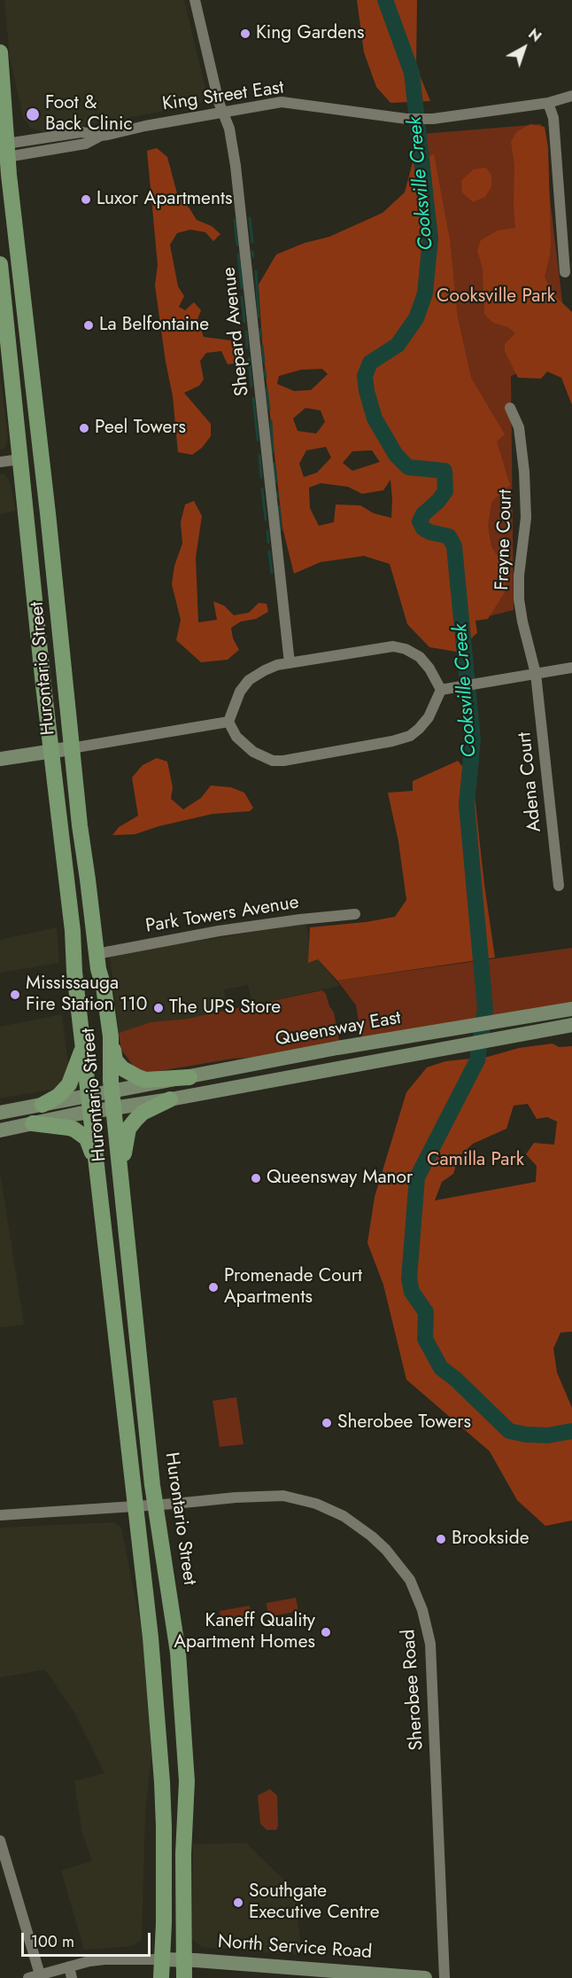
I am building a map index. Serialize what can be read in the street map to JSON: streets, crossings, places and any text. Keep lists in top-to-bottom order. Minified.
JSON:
{"streets":{"main road":["Hurontario Street","Queensway East","North Service Road"],"street":["King Street East","Shepard Avenue","Frayne Court","Adena Court","Park Towers Avenue","Sherobee Road"]},"crossings":[["King Street East","Shepard Avenue"],["King Street East","Hurontario Street"],["Frayne Court","Adena Court"],["Hurontario Street","Park Towers Avenue"],["Hurontario Street","Queensway East"],["Hurontario Street","Sherobee Road"],["Hurontario Street","North Service Road"]],"water":["Cooksville Creek"],"parks":["Cooksville Park","Camilla Park"],"places":["King Gardens","Foot & Back Clinic","Luxor Apartments","La Belfontaine","Peel Towers","Mississauga Fire Station 110","The UPS Store","Queensway Manor","Promenade Court Apartments","Sherobee Towers","Brookside","Kaneff Quality Apartment Homes","Southgate Executive Centre"],"scale_bar":"100 m","north":"top right"}
